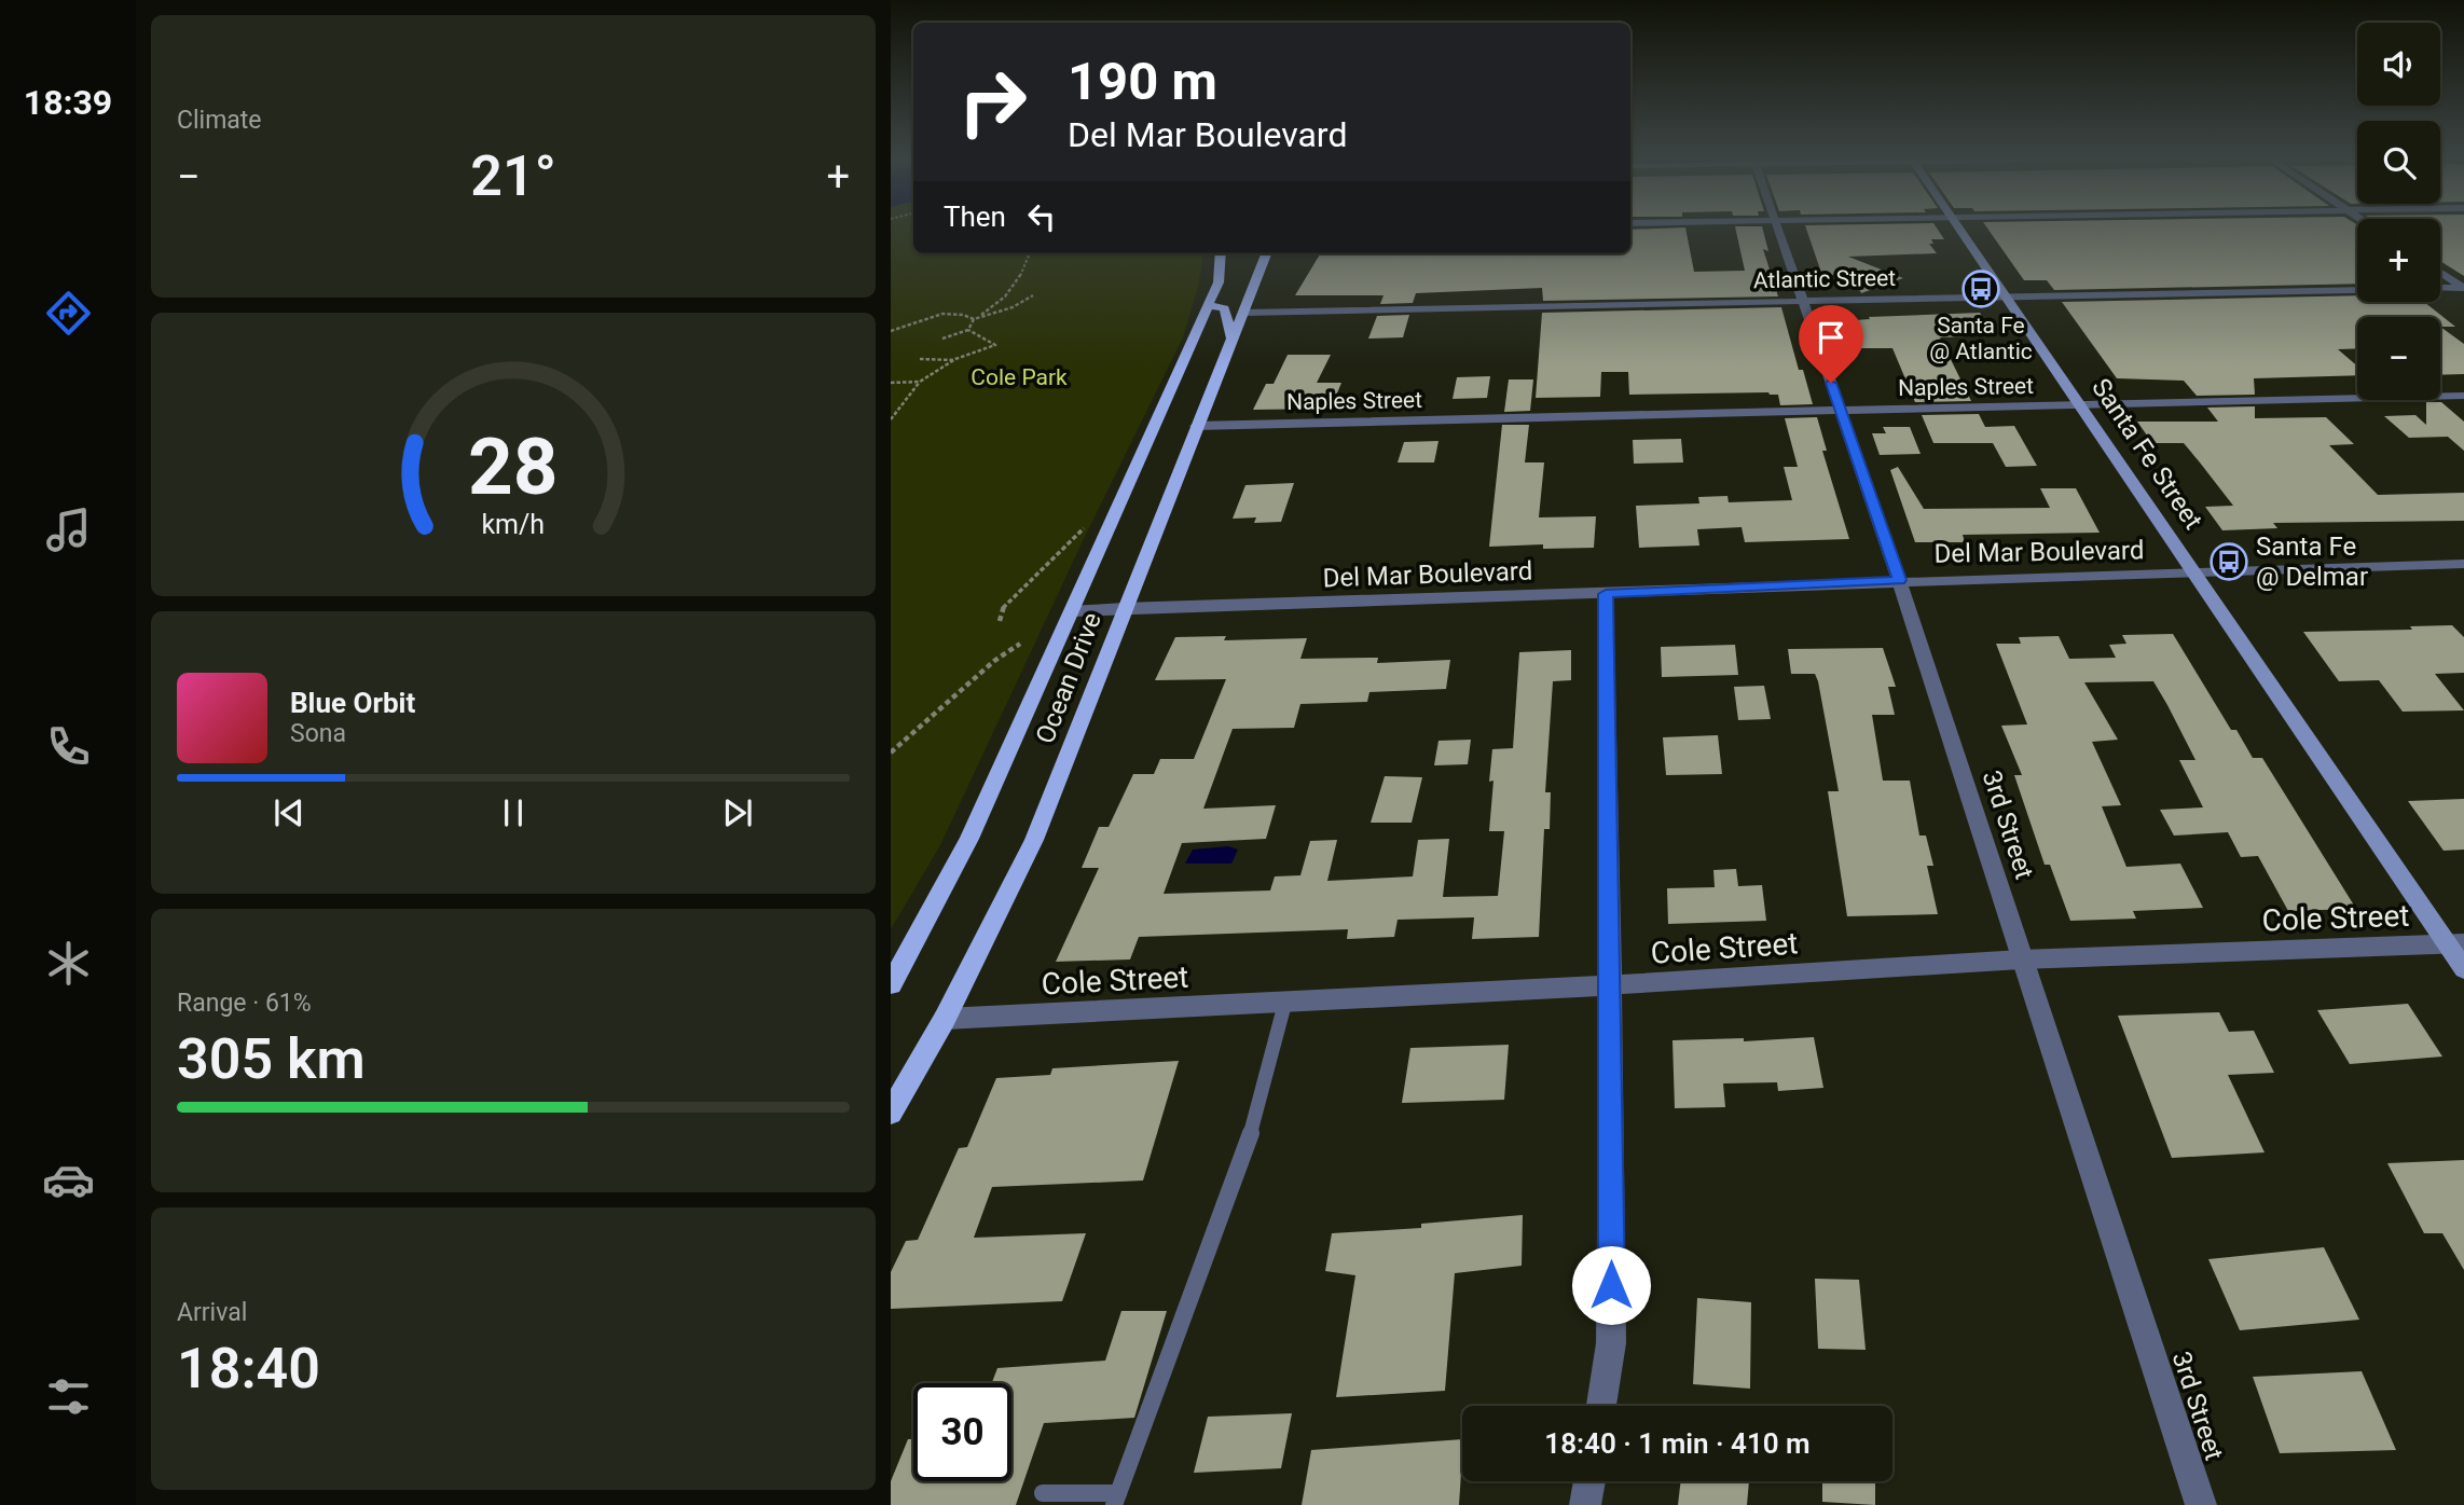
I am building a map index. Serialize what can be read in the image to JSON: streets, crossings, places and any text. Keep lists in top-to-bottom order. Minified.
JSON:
{"streets":{"main road":["Santa Fe Street","Ocean Drive"],"street":["Atlantic Street","Naples Street","Del Mar Boulevard","3rd Street","Cole Street"]},"crossings":[["Atlantic Street","Santa Fe Street"],["Atlantic Street","Ocean Drive"],["Atlantic Street","3rd Street"],["Naples Street","Santa Fe Street"],["Naples Street","Ocean Drive"],["Naples Street","3rd Street"],["Santa Fe Street","Del Mar Boulevard"],["Santa Fe Street","Cole Street"],["Del Mar Boulevard","Ocean Drive"],["Del Mar Boulevard","3rd Street"],["Ocean Drive","Cole Street"],["3rd Street","Cole Street"]],"parks":["Cole Park"],"places":{"bus stop":["Santa Fe @ Atlantic","Santa Fe @ Delmar"]},"page":{"tabs":"18:39","tile":["Climate",["Range · 61%","305 km"],["Arrival","18:40"]],"map_buttons":["+","−"],"turn":["190 m","Del Mar Boulevard"],"heat":["−","21°","+"],"then":"Then","song":["Blue Orbit","Sona"],"limit":"30","trip":"18:40 · 1 min · 410 m","gauge":["28","km/h"]}}
